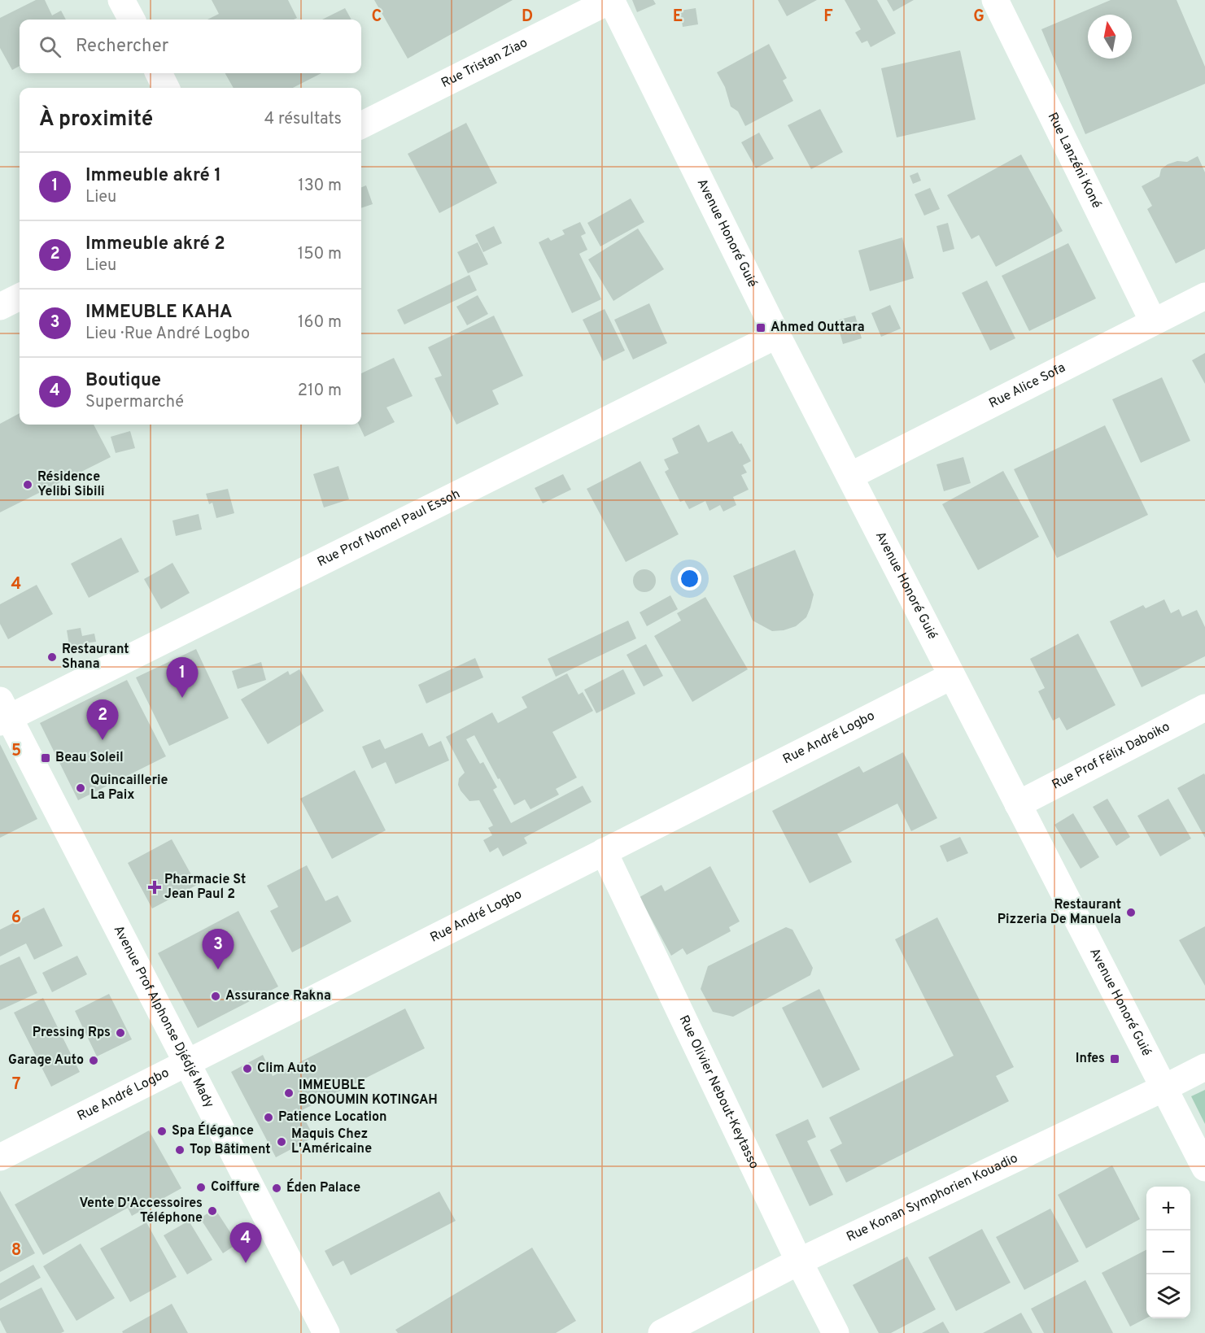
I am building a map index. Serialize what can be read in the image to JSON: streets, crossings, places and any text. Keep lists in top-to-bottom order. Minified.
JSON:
{"streets":{"street":["Rue Tristan Ziao","Rue Lanzéni Koné","Avenue Honoré Guié","Rue Alice Sofa","Rue Prof Nomel Paul Essoh","Rue André Logbo","Rue Prof Félix Daboiko","Avenue Prof Alphonse Djédjé Mady","Rue Olivier Nebout-Keytasso","Rue Konan Symphorien Kouadio"]},"crossings":[["Rue Tristan Ziao","Avenue Honoré Guié"],["Rue Lanzéni Koné","Rue Alice Sofa"],["Avenue Honoré Guié","Rue Alice Sofa"],["Avenue Honoré Guié","Rue Prof Nomel Paul Essoh"],["Avenue Honoré Guié","Rue André Logbo"],["Avenue Honoré Guié","Rue Prof Félix Daboiko"],["Avenue Honoré Guié","Rue Konan Symphorien Kouadio"],["Rue Prof Nomel Paul Essoh","Avenue Prof Alphonse Djédjé Mady"],["Rue André Logbo","Avenue Prof Alphonse Djédjé Mady"],["Rue André Logbo","Rue Olivier Nebout-Keytasso"],["Rue Olivier Nebout-Keytasso","Rue Konan Symphorien Kouadio"]],"places":{"transit":["Ahmed Outtara","Beau Soleil","Infes"],"other":["Résidence Yelibi Sibili","Restaurant Shana","Quincaillerie La Paix","Restaurant Pizzeria De Manuela","Assurance Rakna","Pressing Rps","Garage Auto","Clim Auto","IMMEUBLE BONOUMIN KOTINGAH","Patience Location","Spa Élégance","Maquis Chez L'Américaine","Top Bâtiment","Coiffure","Éden Palace","Vente D'Accessoires Téléphone"],"health":["Pharmacie St Jean Paul 2"]},"north":"top","page":{"search":"Rechercher","heading":["À proximité","4 résultats"],"list":[{"mark":"1","name":"Immeuble akré 1","note":"Lieu","value":"130 m"},{"mark":"2","name":"Immeuble akré 2","note":"Lieu","value":"150 m"},{"mark":"3","name":"IMMEUBLE KAHA","note":"Lieu · Rue André Logbo","value":"160 m"},{"mark":"4","name":"Boutique","note":"Supermarché","value":"210 m"}],"pins":["1","2","3","4"],"map_buttons":["+","−"]},"grid":{"columns":["C","D","E","F","G"],"rows":["4","5","6","7","8"]}}
